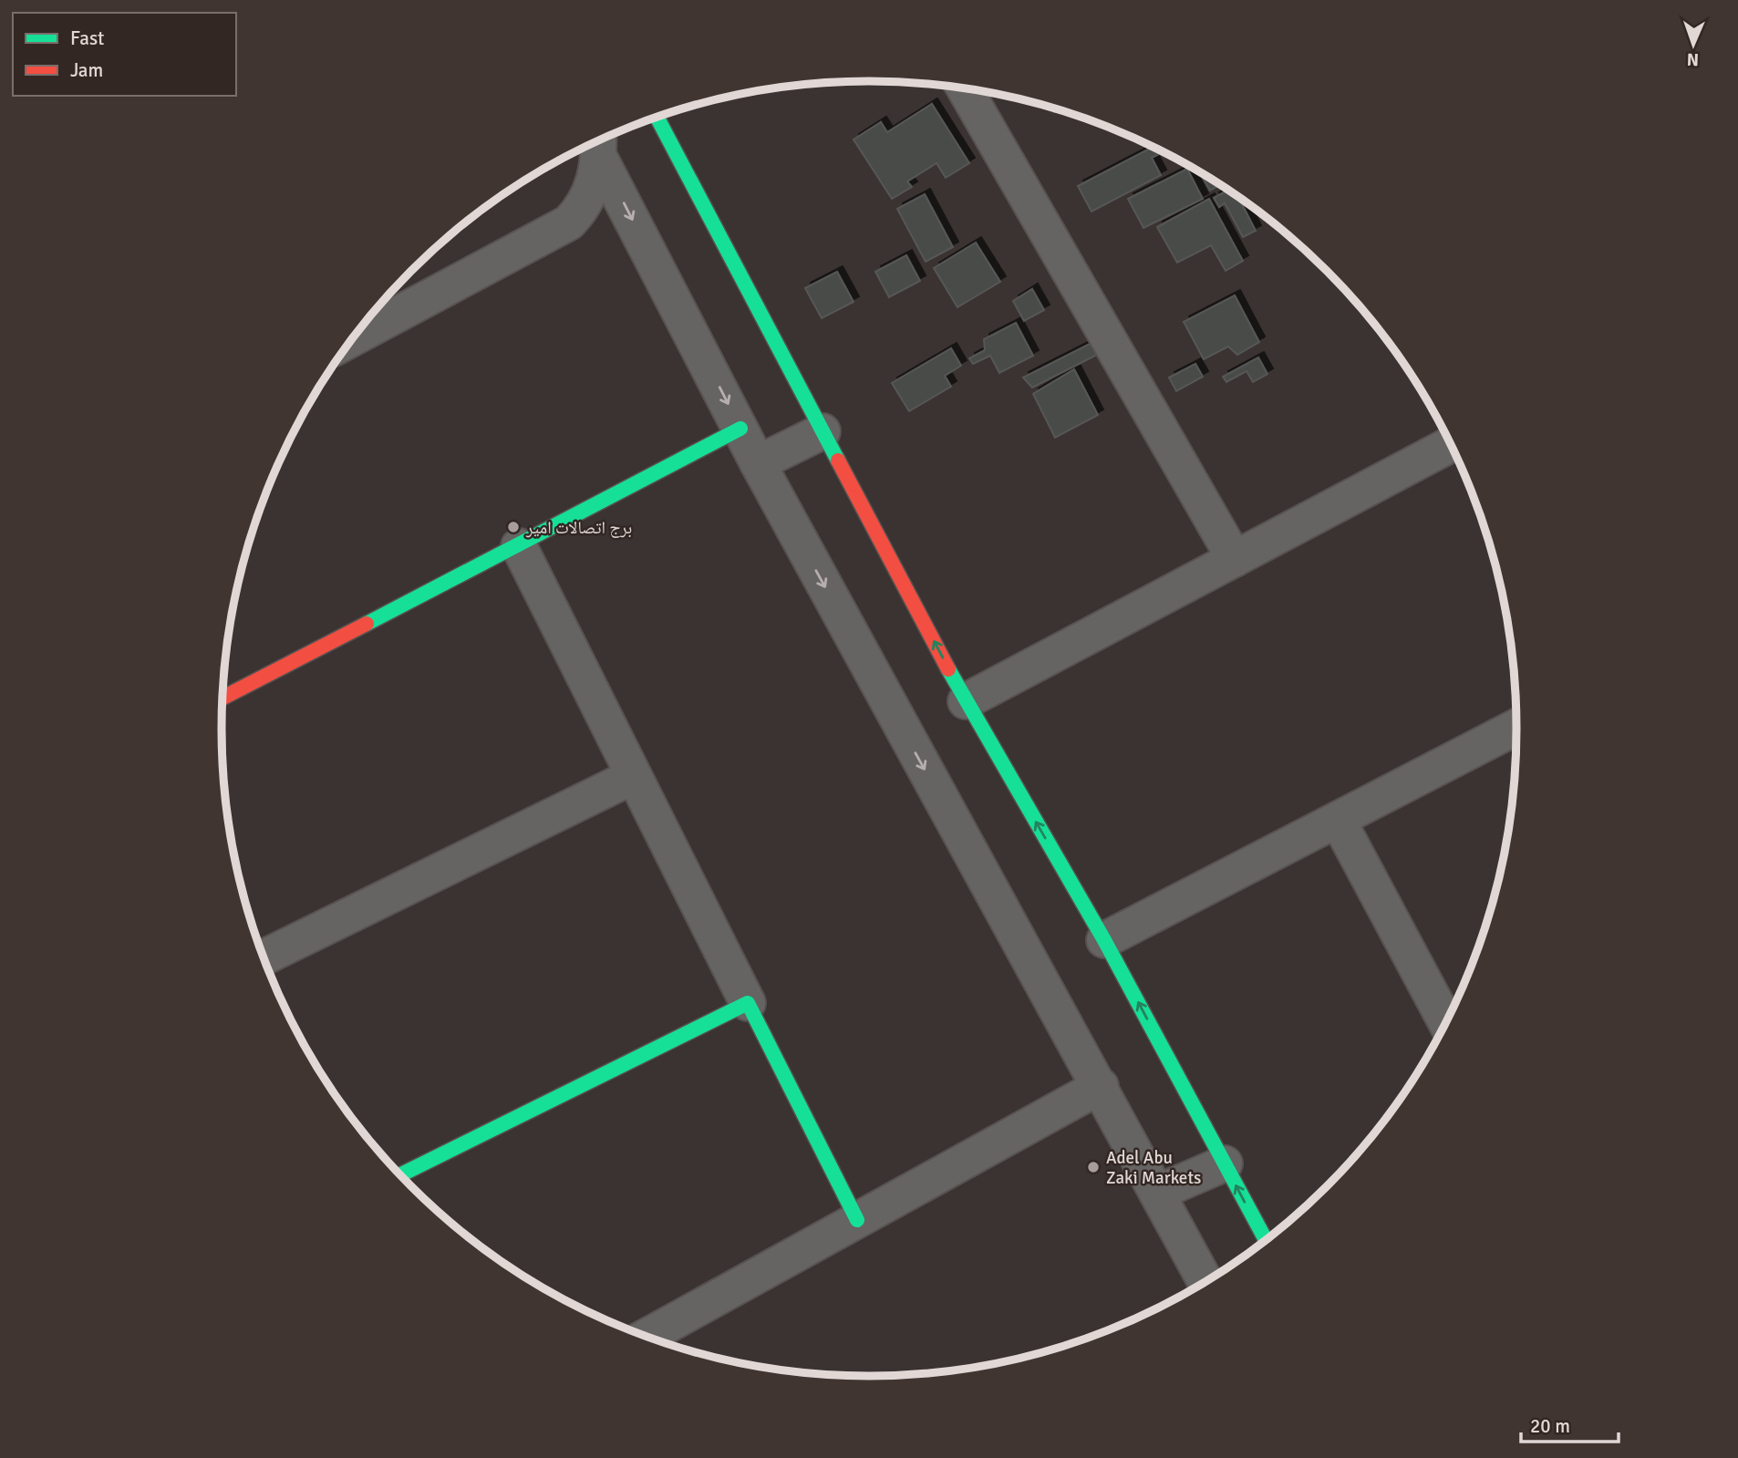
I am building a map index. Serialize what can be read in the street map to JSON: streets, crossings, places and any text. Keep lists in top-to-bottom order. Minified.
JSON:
{"places":["برج اتصالات امير","Adel Abu Zaki Markets"],"legend":["Fast","Jam"],"scale_bar":"20 m","north":"bottom"}
